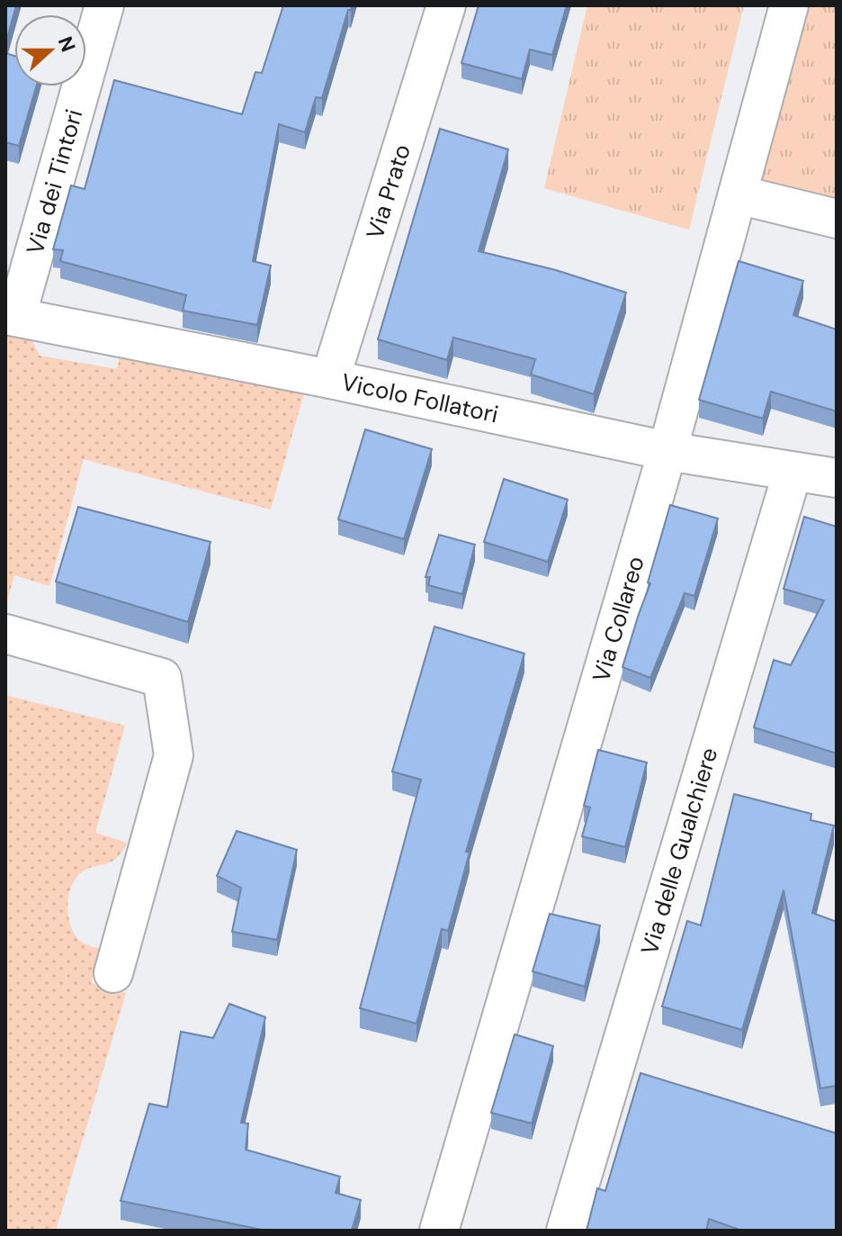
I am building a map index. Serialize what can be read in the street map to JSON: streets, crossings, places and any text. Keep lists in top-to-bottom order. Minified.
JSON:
{"streets":{"street":["Via dei Tintori","Via Prato","Vicolo Follatori","Via Collareo","Via delle Gualchiere"]},"crossings":[["Via dei Tintori","Vicolo Follatori"],["Via Prato","Vicolo Follatori"],["Vicolo Follatori","Via Collareo"],["Vicolo Follatori","Via delle Gualchiere"]],"north":"right"}
